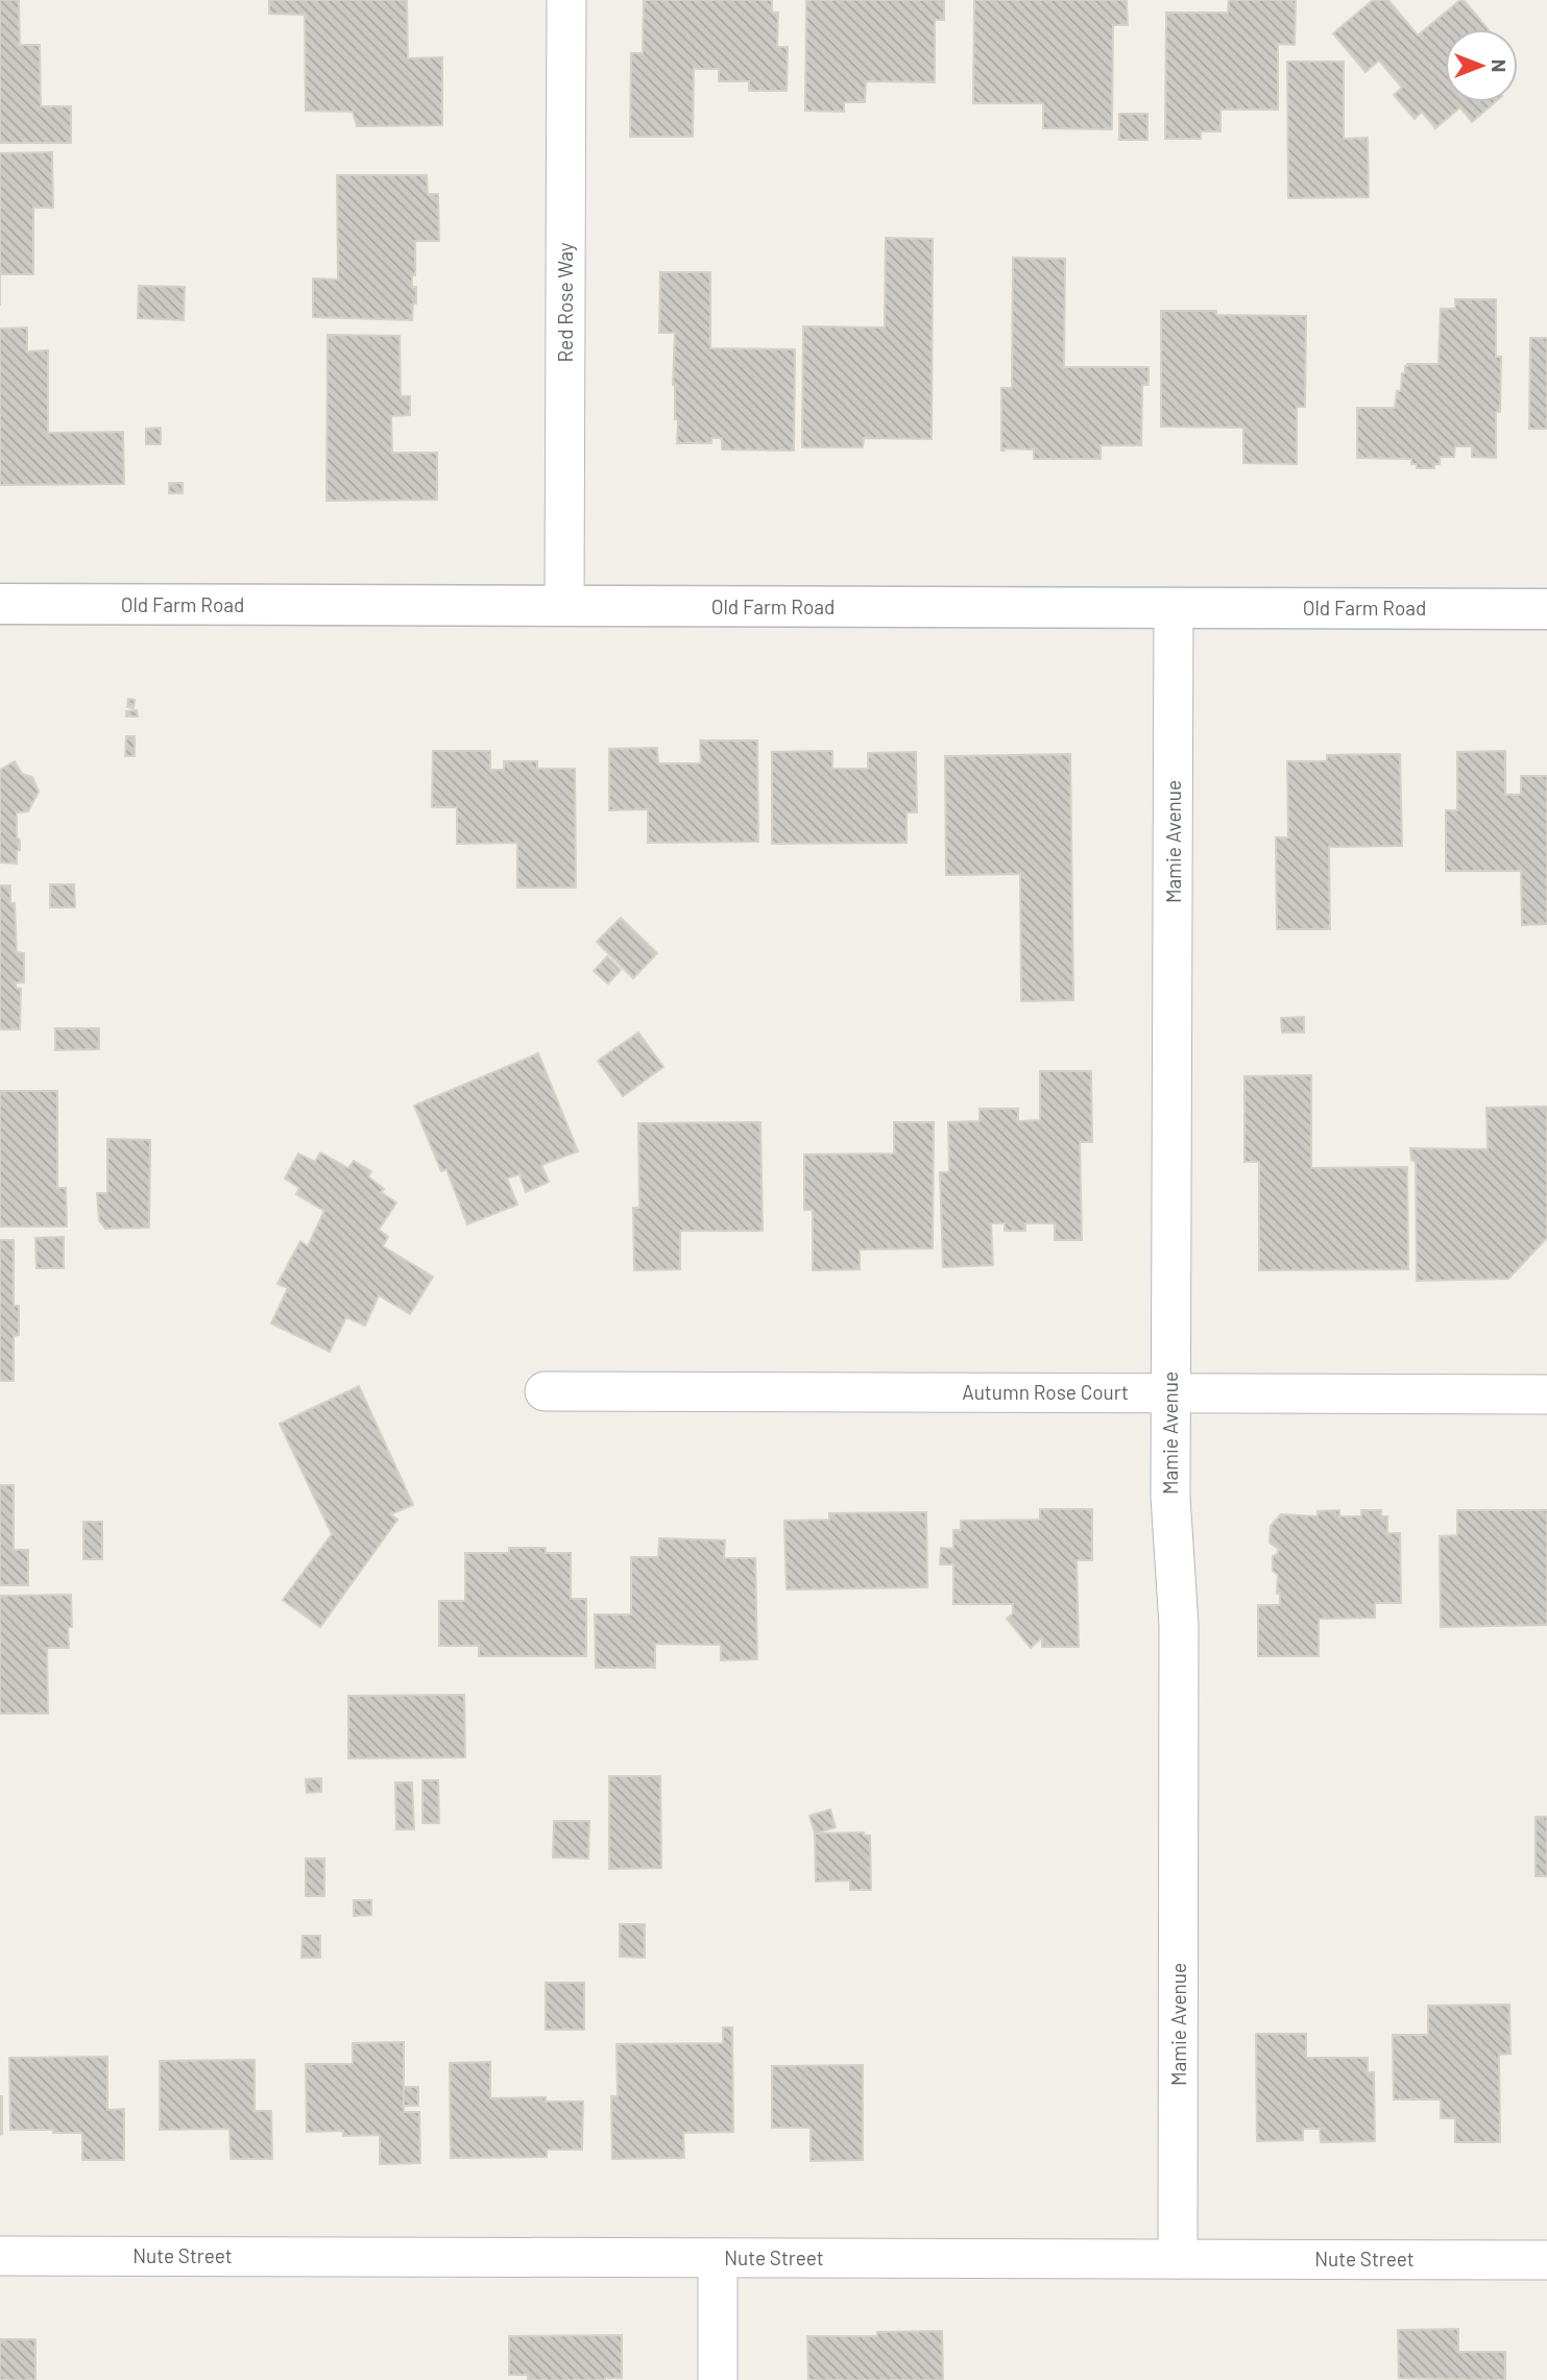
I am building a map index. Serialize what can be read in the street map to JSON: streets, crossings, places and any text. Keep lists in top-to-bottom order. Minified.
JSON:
{"streets":{"street":["Red Rose Way","Old Farm Road","Mamie Avenue","Autumn Rose Court","Nute Street"]},"crossings":[["Red Rose Way","Old Farm Road"],["Old Farm Road","Mamie Avenue"],["Mamie Avenue","Autumn Rose Court"],["Mamie Avenue","Nute Street"]],"north":"right"}
